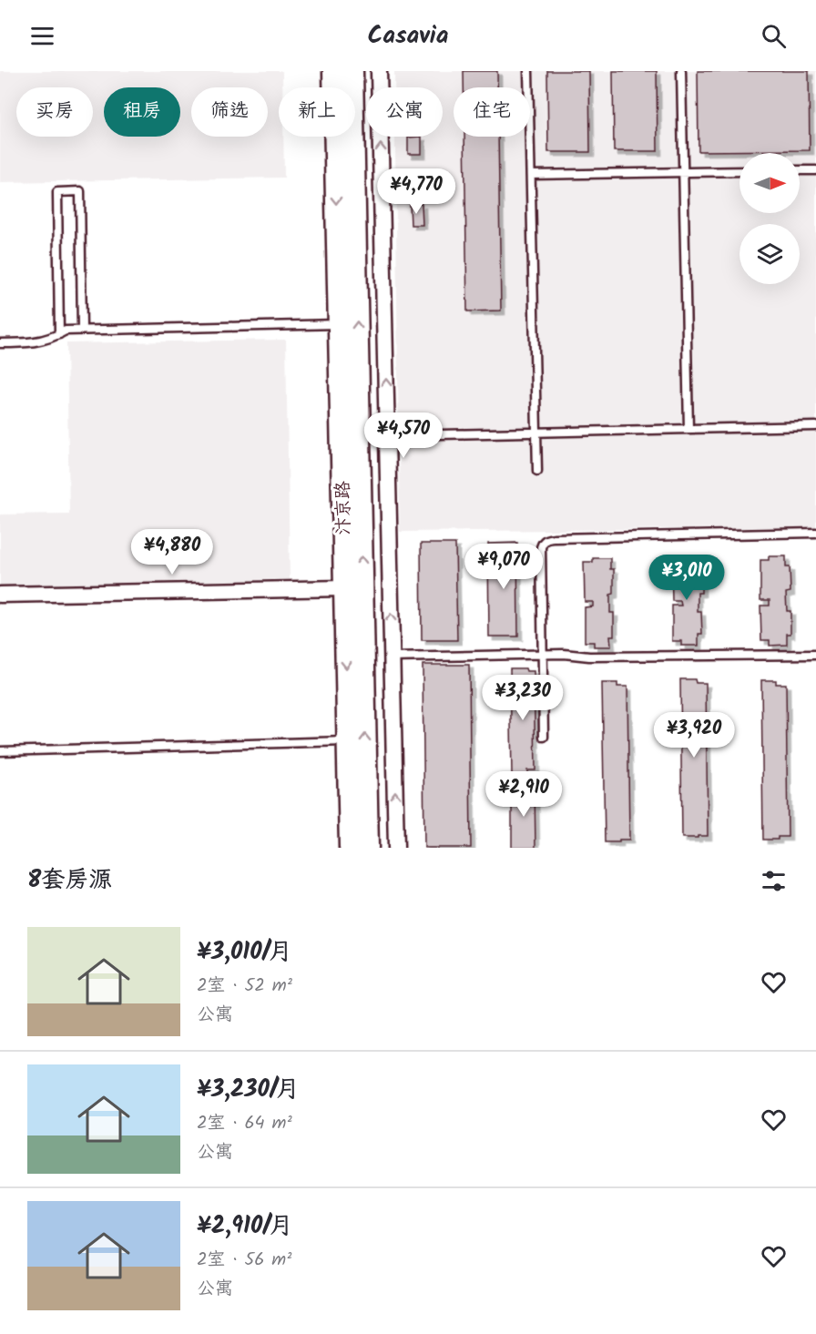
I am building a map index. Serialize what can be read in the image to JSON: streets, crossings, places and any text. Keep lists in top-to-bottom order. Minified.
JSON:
{"streets":{"main road":["汴京路"]},"north":"right","page":{"header":"Casavia","chip":["买房","租房","筛选","新上","公寓","住宅"],"price":["¥4,770","¥4,570","¥4,880","¥9,070","¥3,010","¥3,230","¥3,920","¥2,910"],"heading":"8套房源","list":[{"name":"¥3,010/月","note":"2室 · 52 m² · 公寓"},{"name":"¥3,230/月","note":"2室 · 64 m² · 公寓"},{"name":"¥2,910/月","note":"2室 · 56 m² · 公寓"}]}}
